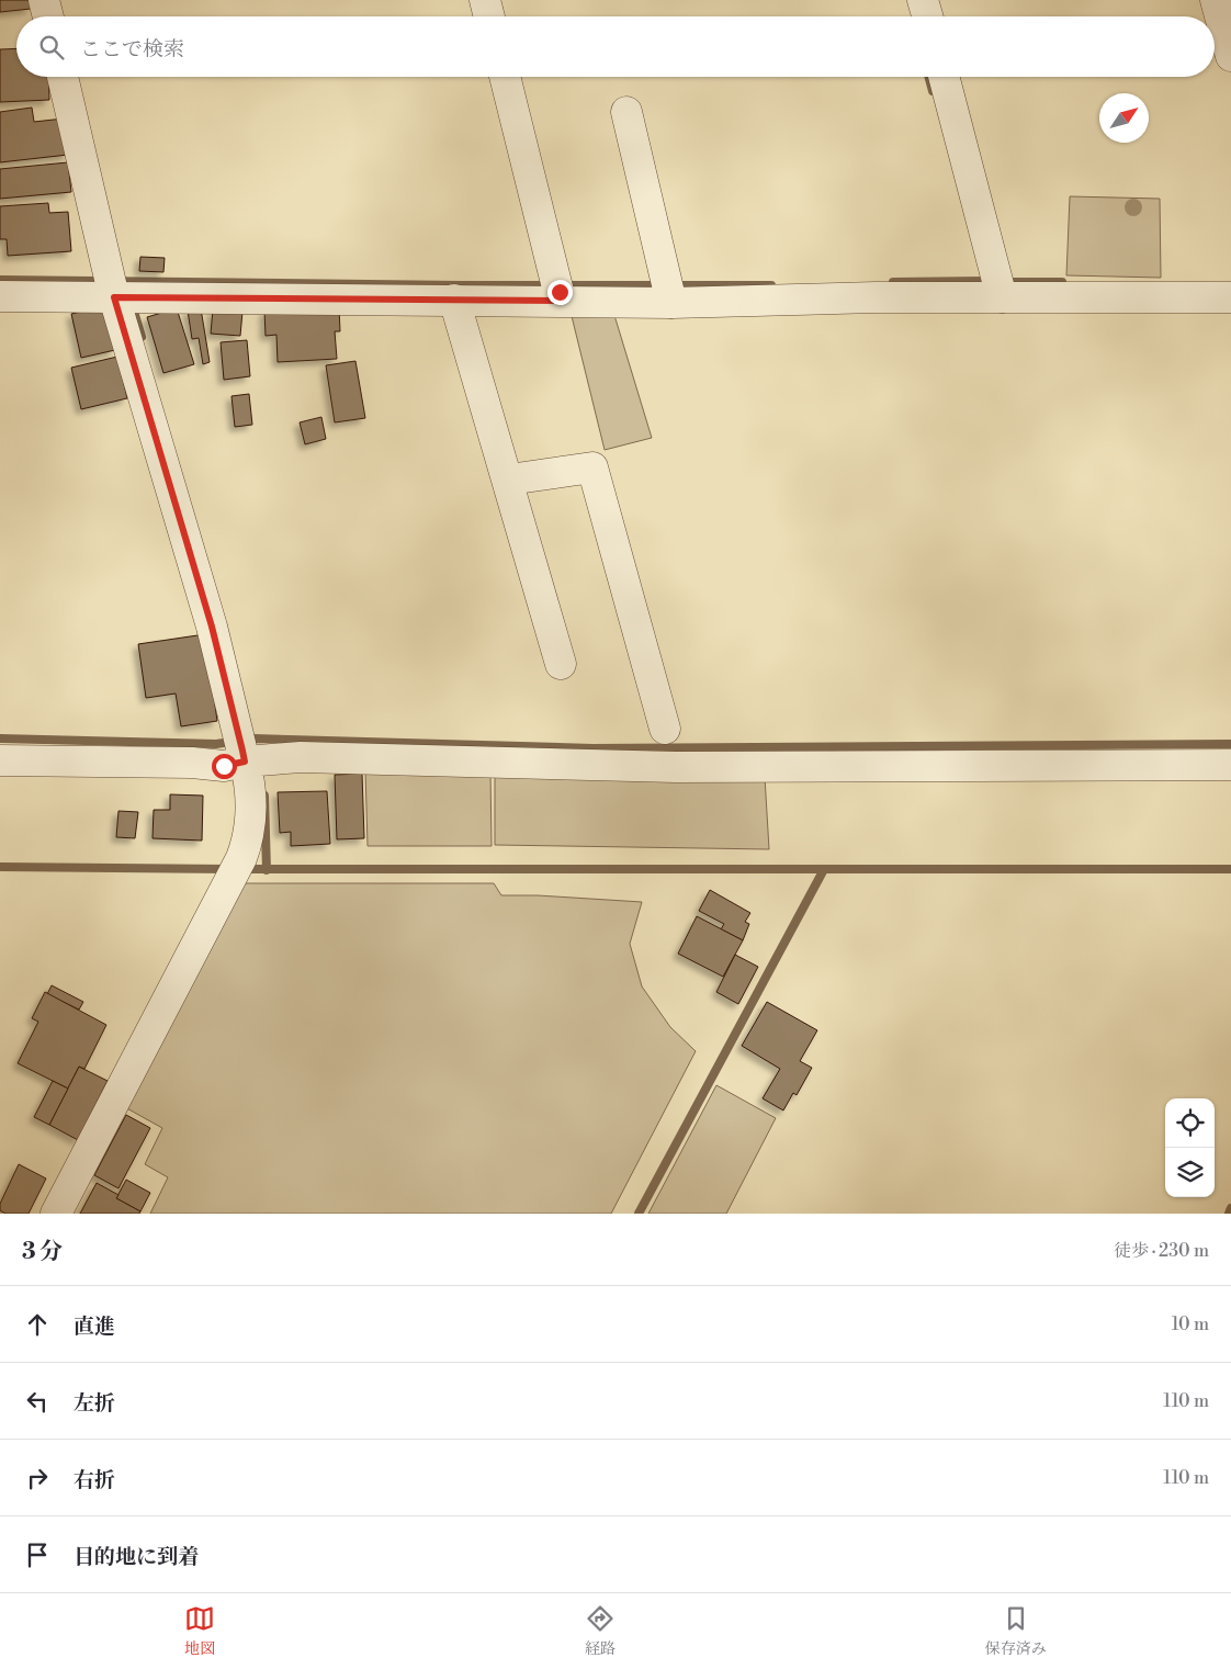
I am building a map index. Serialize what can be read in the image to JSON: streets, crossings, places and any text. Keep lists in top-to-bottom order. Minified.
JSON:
{"north":"top right","page":{"search":"ここで検索","heading":["3 分","徒歩 · 230 m"],"list":[["直進","10 m"],["左折","110 m"],["右折","110 m"],"目的地に到着"],"nav":["地図","経路","保存済み"]}}
